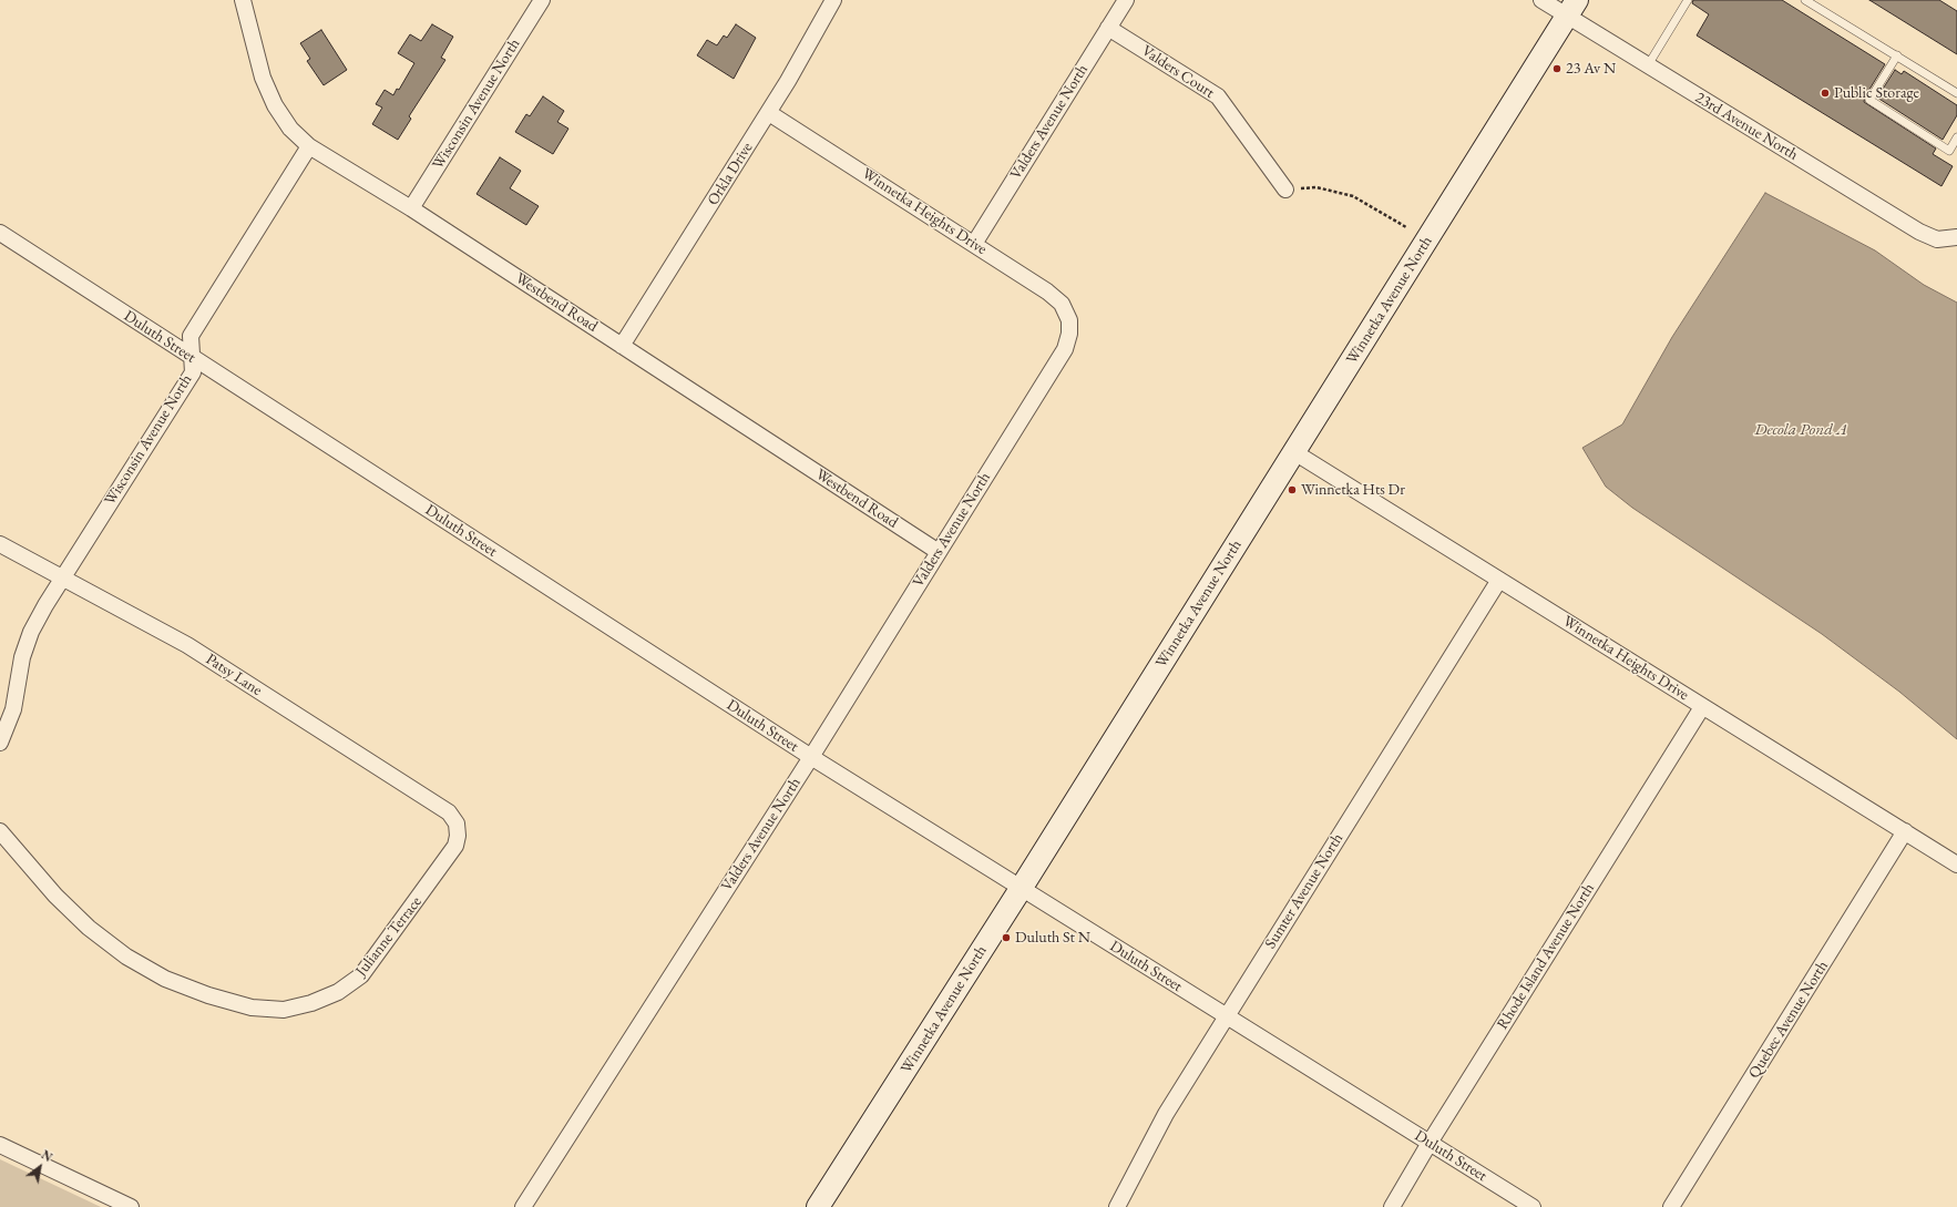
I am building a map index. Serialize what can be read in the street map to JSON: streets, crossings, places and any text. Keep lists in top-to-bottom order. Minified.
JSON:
{"streets":{"main road":["Winnetka Avenue North"],"street":["Valders Court","Wisconsin Avenue North","Valders Avenue North","23rd Avenue North","Orkla Drive","Winnetka Heights Drive","Westbend Road","Duluth Street","Patsy Lane","Sumter Avenue North","Julianne Terrace","Rhode Island Avenue North","Quebec Avenue North"]},"crossings":[["Valders Court","Valders Avenue North"],["Wisconsin Avenue North","Westbend Road"],["Wisconsin Avenue North","Duluth Street"],["Wisconsin Avenue North","Patsy Lane"],["Valders Avenue North","Winnetka Heights Drive"],["Valders Avenue North","Westbend Road"],["Valders Avenue North","Duluth Street"],["23rd Avenue North","Winnetka Avenue North"],["Orkla Drive","Winnetka Heights Drive"],["Orkla Drive","Westbend Road"],["Winnetka Heights Drive","Winnetka Avenue North"],["Winnetka Heights Drive","Sumter Avenue North"],["Winnetka Heights Drive","Rhode Island Avenue North"],["Winnetka Heights Drive","Quebec Avenue North"],["Winnetka Avenue North","Duluth Street"],["Duluth Street","Sumter Avenue North"],["Duluth Street","Rhode Island Avenue North"],["Patsy Lane","Julianne Terrace"]],"water":["Decola Pond A"],"places":["23 Av N","Public Storage","Winnetka Hts Dr","Duluth St N"],"north":"top right"}
